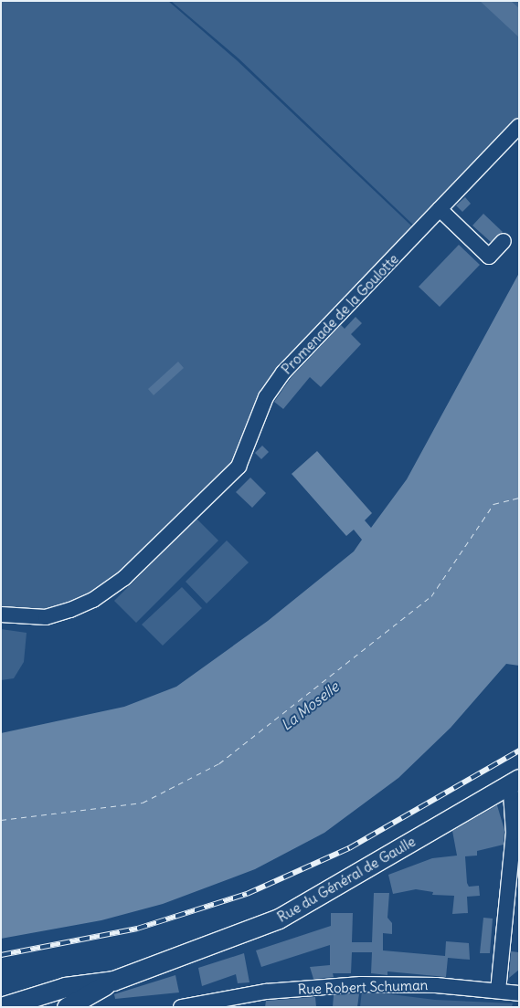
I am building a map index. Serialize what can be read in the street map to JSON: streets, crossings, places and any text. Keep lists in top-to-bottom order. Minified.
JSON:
{"streets":{"main road":["Rue du Général de Gaulle"],"street":["Promenade de la Goulotte","Rue Robert Schuman"]},"water":["La Moselle"]}
